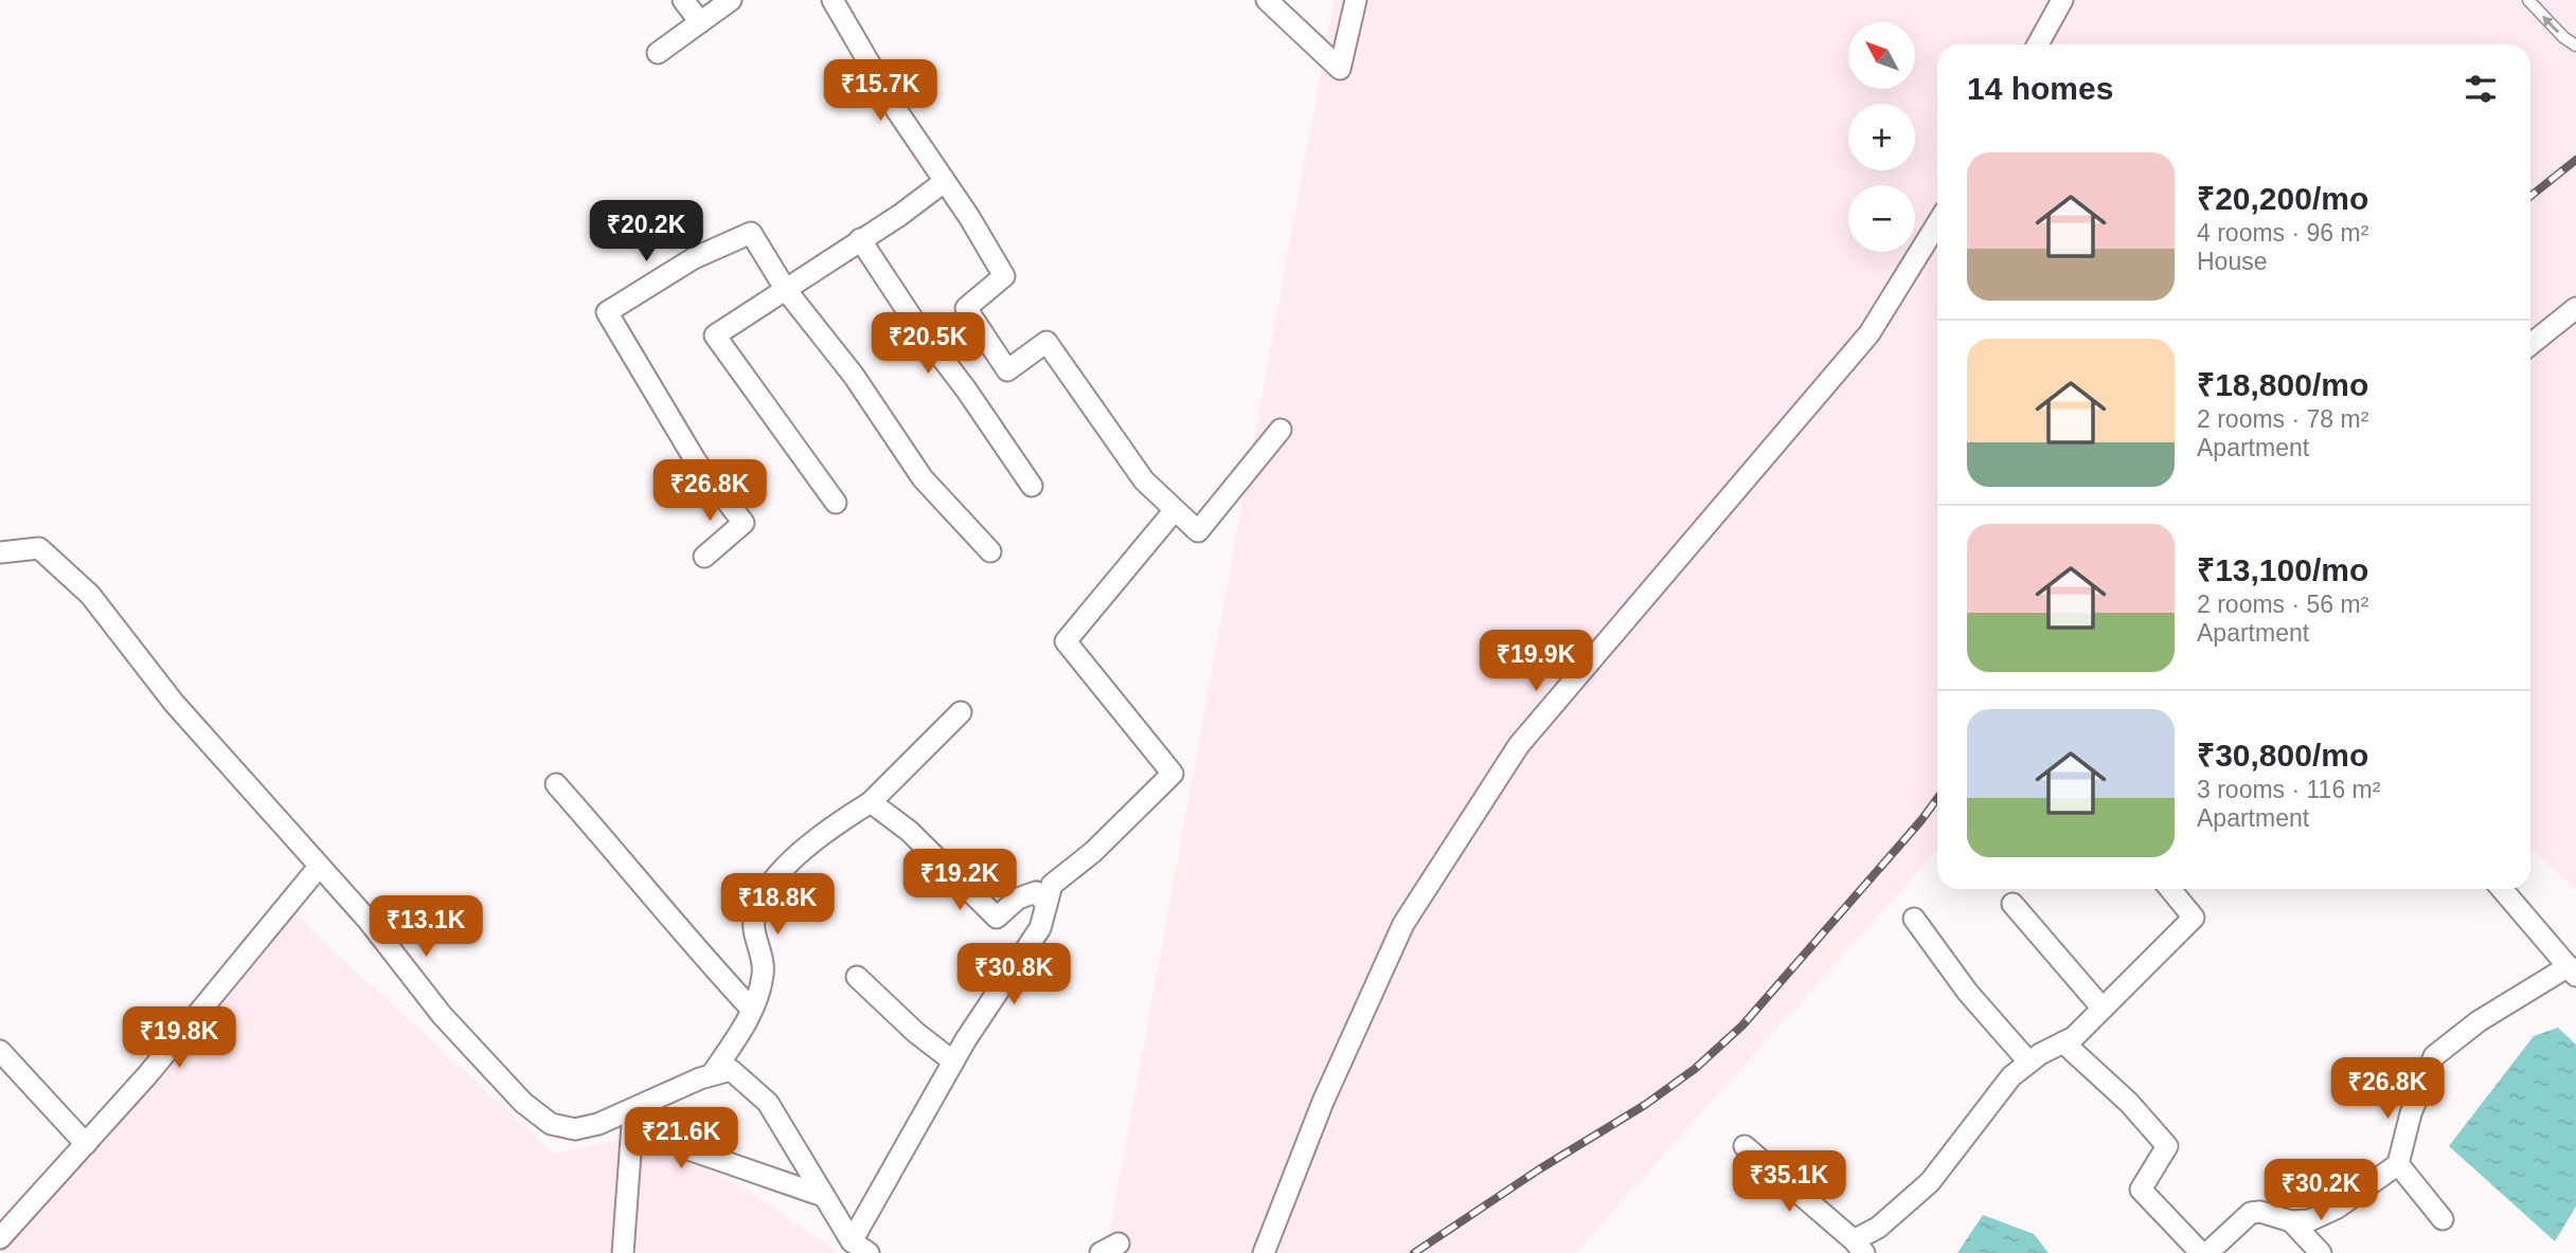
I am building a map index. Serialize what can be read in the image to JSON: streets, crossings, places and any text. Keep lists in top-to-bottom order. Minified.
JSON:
{"north":"top left","page":{"map_buttons":["+","−"],"heading":"14 homes","price":["₹15.7K","₹20.2K","₹20.5K","₹26.8K","₹19.9K","₹19.2K","₹18.8K","₹13.1K","₹30.8K","₹19.8K","₹26.8K","₹21.6K","₹35.1K","₹30.2K"],"list":[{"name":"₹20,200/mo","note":"4 rooms · 96 m² · House"},{"name":"₹18,800/mo","note":"2 rooms · 78 m² · Apartment"},{"name":"₹13,100/mo","note":"2 rooms · 56 m² · Apartment"},{"name":"₹30,800/mo","note":"3 rooms · 116 m² · Apartment"}]}}
